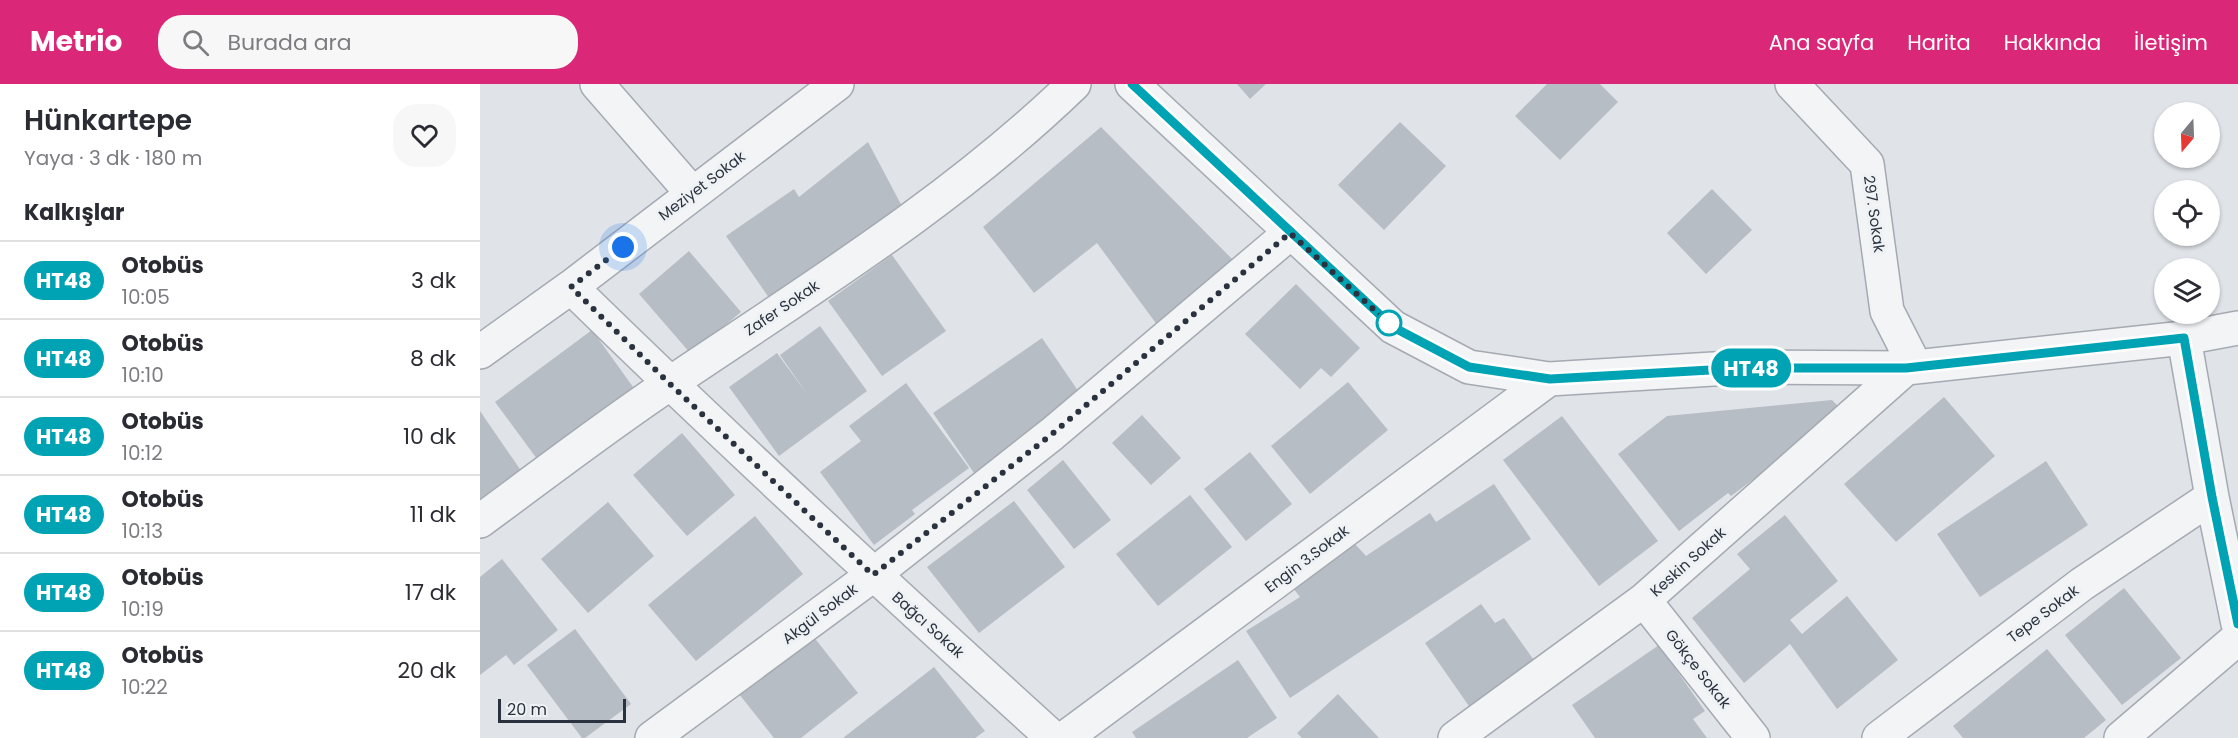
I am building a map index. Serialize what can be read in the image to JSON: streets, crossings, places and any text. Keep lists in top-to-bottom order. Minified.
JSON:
{"streets":{"street":["Meziyet Sokak","297. Sokak","Zafer Sokak","Engin 3.Sokak","Keskin Sokak","Akgül Sokak","Tepe Sokak","Bağcı Sokak","Gökçe Sokak"]},"crossings":[["Meziyet Sokak","Bağcı Sokak"],["297. Sokak","Keskin Sokak"],["Zafer Sokak","Bağcı Sokak"],["Keskin Sokak","Gökçe Sokak"],["Akgül Sokak","Bağcı Sokak"]],"lines":["bus line HT48"],"scale_bar":"20 m","north":"bottom","page":{"header":"Metrio","search":"Burada ara","nav":["Ana sayfa","Harita","Hakkında","İletişim"],"heading":[["Hünkartepe","Yaya · 3 dk · 180 m"],"Kalkışlar"],"on_map":"HT48","list":[{"mark":"HT48","name":"Otobüs","note":"10:05","value":"3 dk"},{"mark":"HT48","name":"Otobüs","note":"10:10","value":"8 dk"},{"mark":"HT48","name":"Otobüs","note":"10:12","value":"10 dk"},{"mark":"HT48","name":"Otobüs","note":"10:13","value":"11 dk"},{"mark":"HT48","name":"Otobüs","note":"10:19","value":"17 dk"},{"mark":"HT48","name":"Otobüs","note":"10:22","value":"20 dk"}],"scale":"20 m"}}
